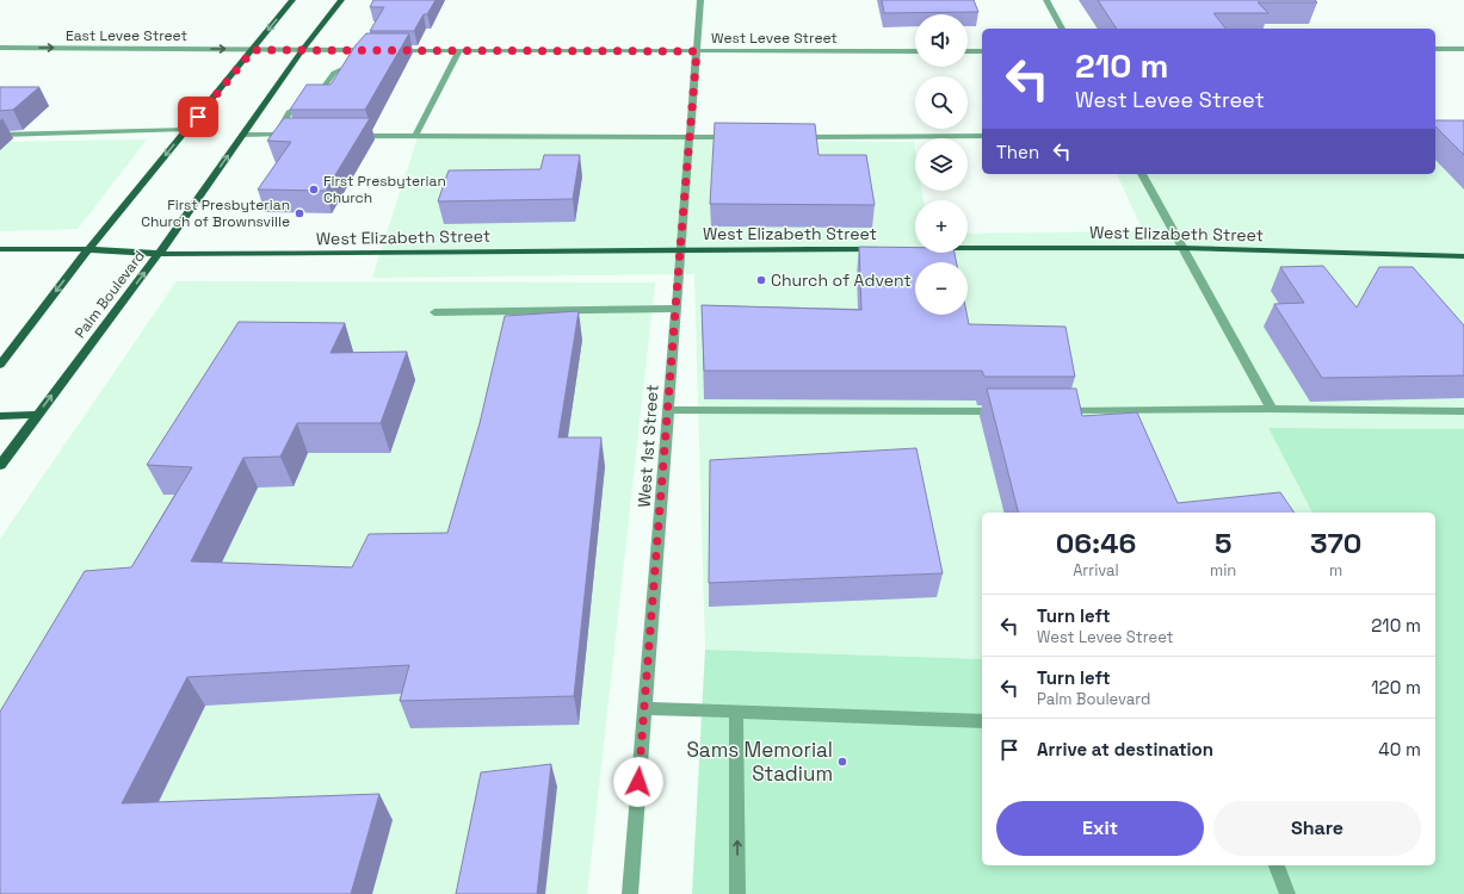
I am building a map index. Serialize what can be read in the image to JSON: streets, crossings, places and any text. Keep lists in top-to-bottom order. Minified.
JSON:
{"streets":{"main road":["West Elizabeth Street","Palm Boulevard"],"street":["East Levee Street","West Levee Street","West 1st Street"]},"crossings":[["West Levee Street","West 1st Street"],["West Elizabeth Street","Palm Boulevard"],["West Elizabeth Street","West 1st Street"]],"places":["First Presbyterian Church","First Presbyterian Church of Brownsville","Church of Advent","Sams Memorial Stadium"],"page":{"map_buttons":["+","−"],"turn":["210 m","West Levee Street"],"then":"Then","eta":["06:46","Arrival","5","min","370","m"],"list":[{"name":"Turn left","note":"West Levee Street","value":"210 m"},{"name":"Turn left","note":"Palm Boulevard","value":"120 m"},{"name":"Arrive at destination","value":"40 m"}],"buttons":["Exit","Share"]}}
